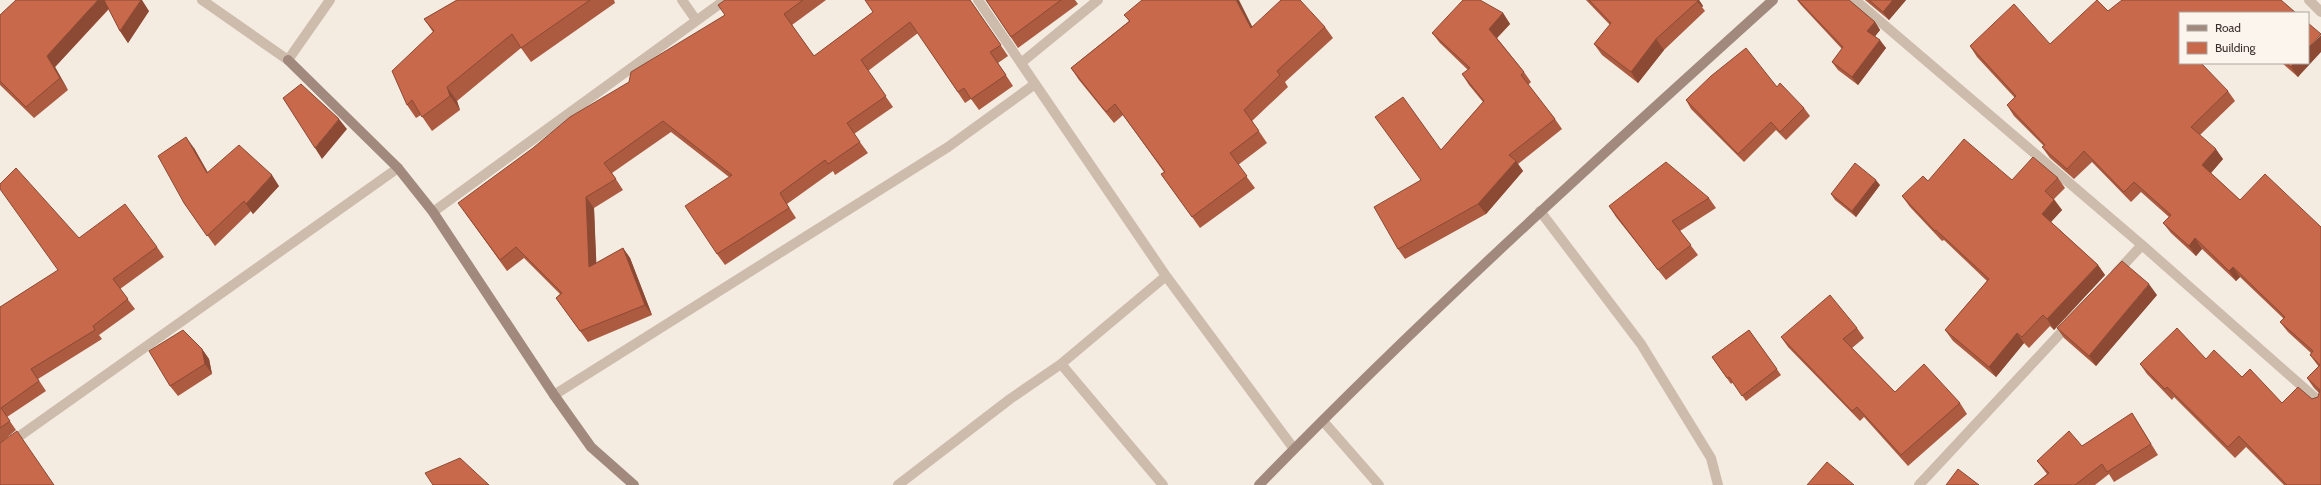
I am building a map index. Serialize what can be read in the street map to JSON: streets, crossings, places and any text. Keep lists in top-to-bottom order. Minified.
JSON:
{"legend":["Road","Building"]}
